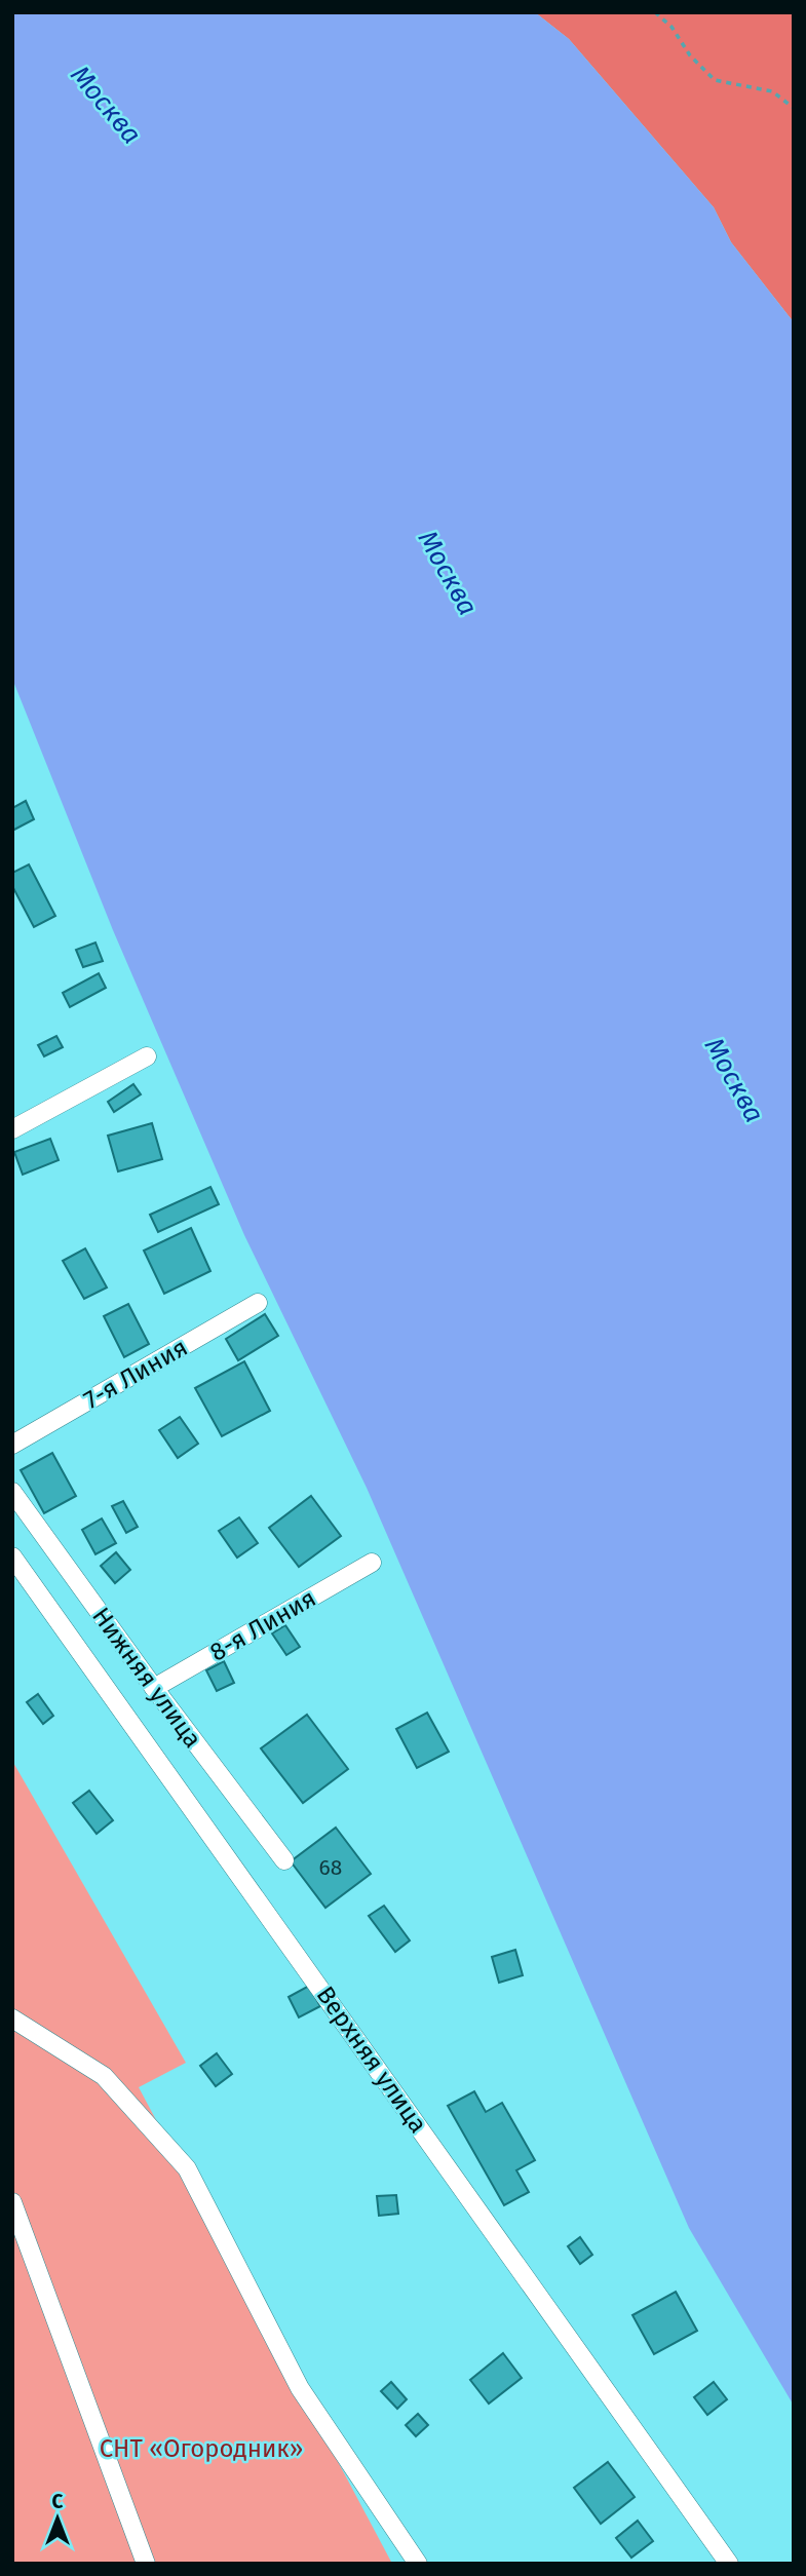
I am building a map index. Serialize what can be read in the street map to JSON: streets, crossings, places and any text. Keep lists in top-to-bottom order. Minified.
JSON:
{"streets":{"street":["7-я Линия","8-я Линия","Нижняя улица","Верхняя улица"]},"crossings":[["8-я Линия","Нижняя улица"]],"water":["Москва"],"parks":["СНТ «Огородник»"],"house_numbers":["68"],"north":"top"}
